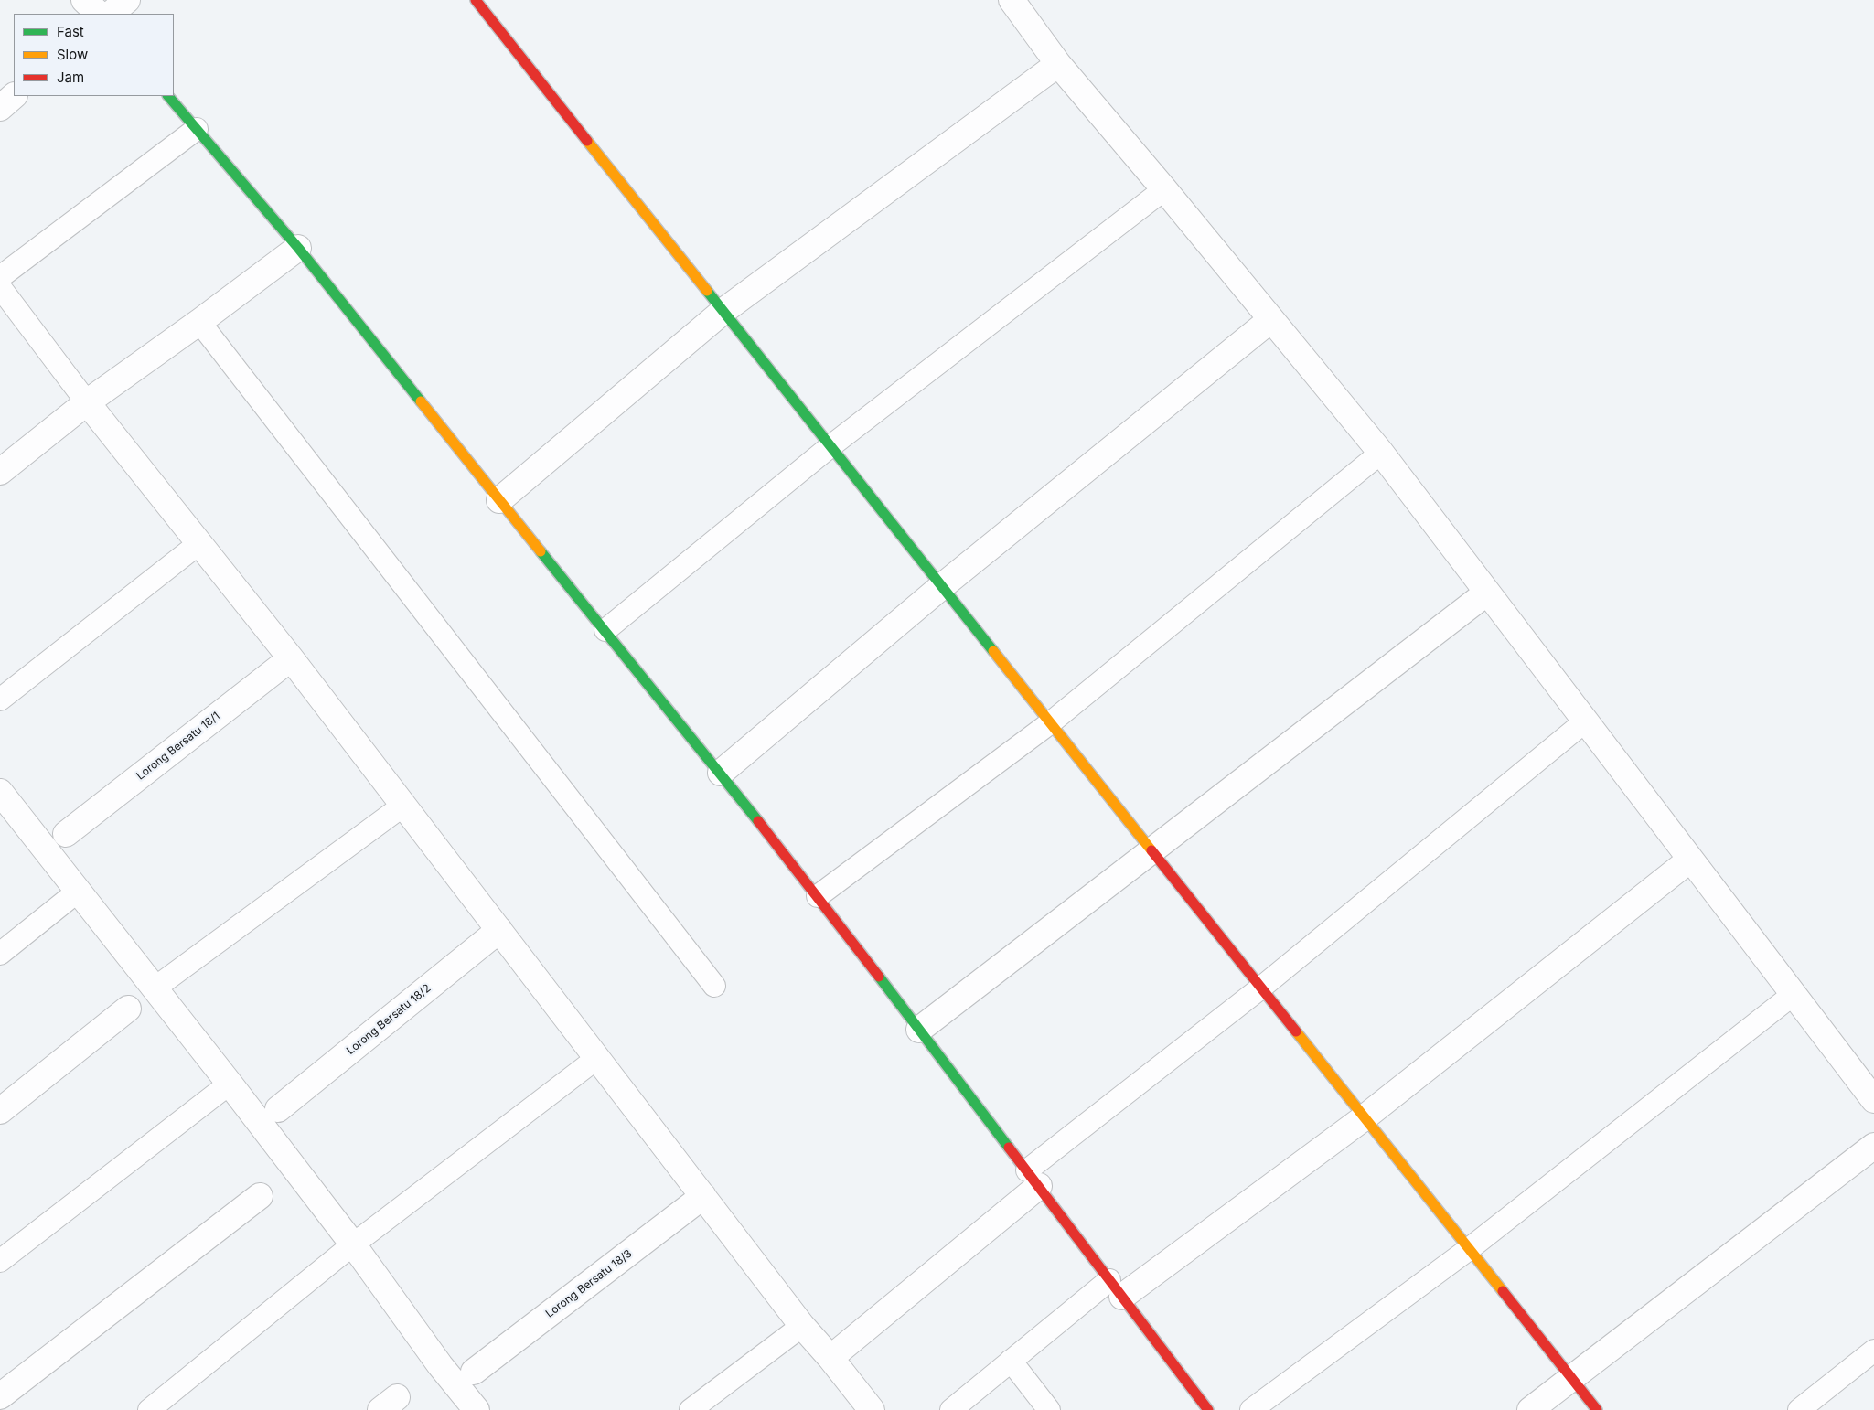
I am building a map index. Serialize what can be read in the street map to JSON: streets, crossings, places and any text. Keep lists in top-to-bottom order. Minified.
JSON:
{"streets":{"street":["Lorong Bersatu 18/1","Lorong Bersatu 18/2","Lorong Bersatu 18/3"]},"legend":["Fast","Slow","Jam"]}
